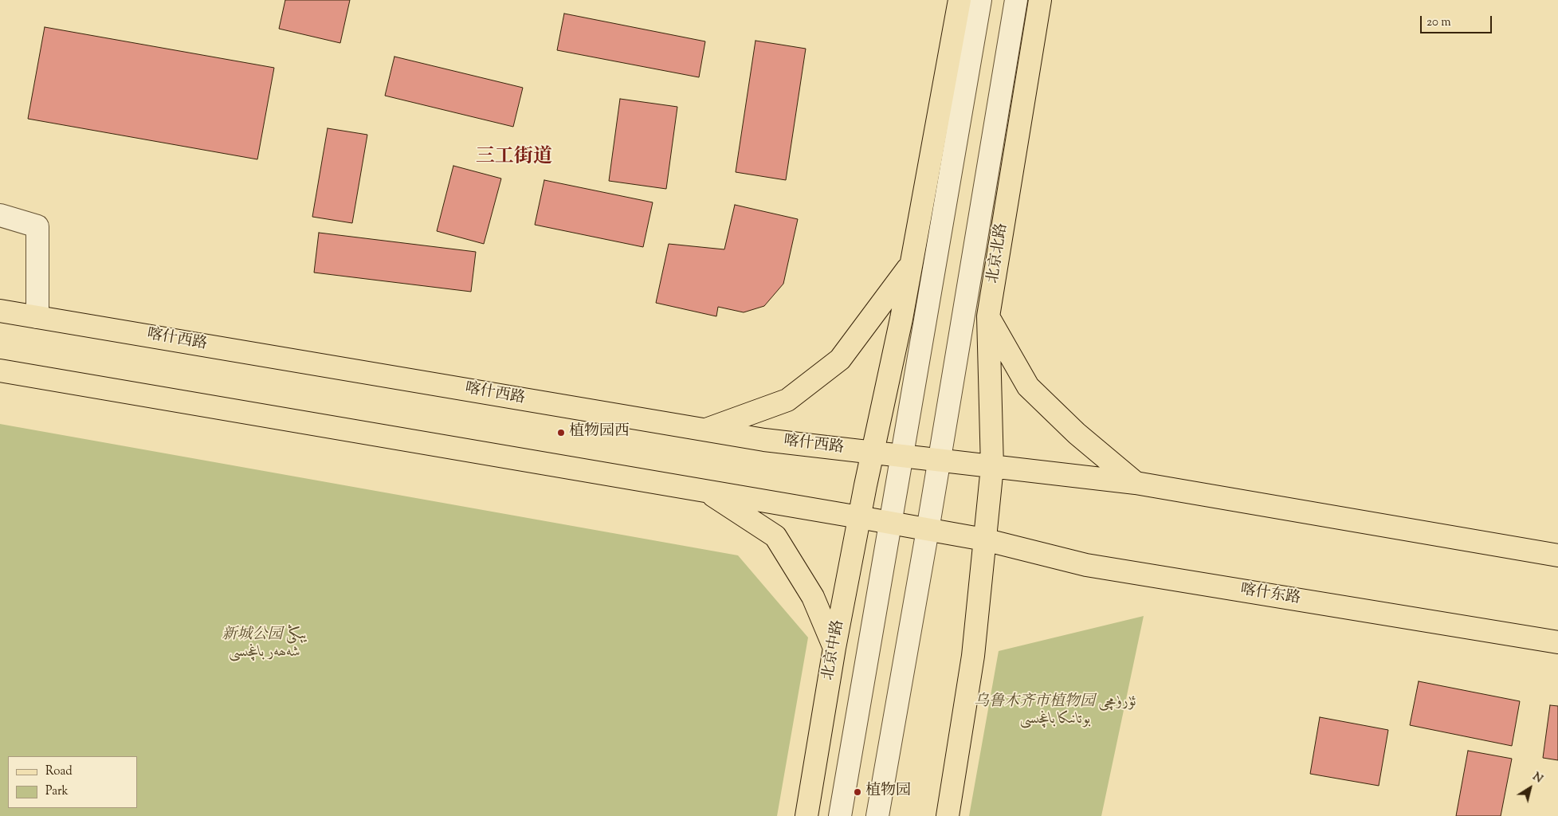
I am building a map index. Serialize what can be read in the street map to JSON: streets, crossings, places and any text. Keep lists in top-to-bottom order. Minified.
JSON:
{"streets":{"main road":["北京北路","喀什西路","喀什东路","北京中路"]},"crossings":[["北京北路","喀什西路"],["北京北路","喀什东路"],["喀什西路","北京中路"]],"districts":["三工街道"],"parks":["新城公园 يېڭى شەھەر باغچىسى","乌鲁木齐市植物园 ئۈرۈمچى بوتانىكا باغچىسى"],"places":["植物园西","植物园"],"legend":["Road","Park"],"scale_bar":"20 m","north":"top right"}
